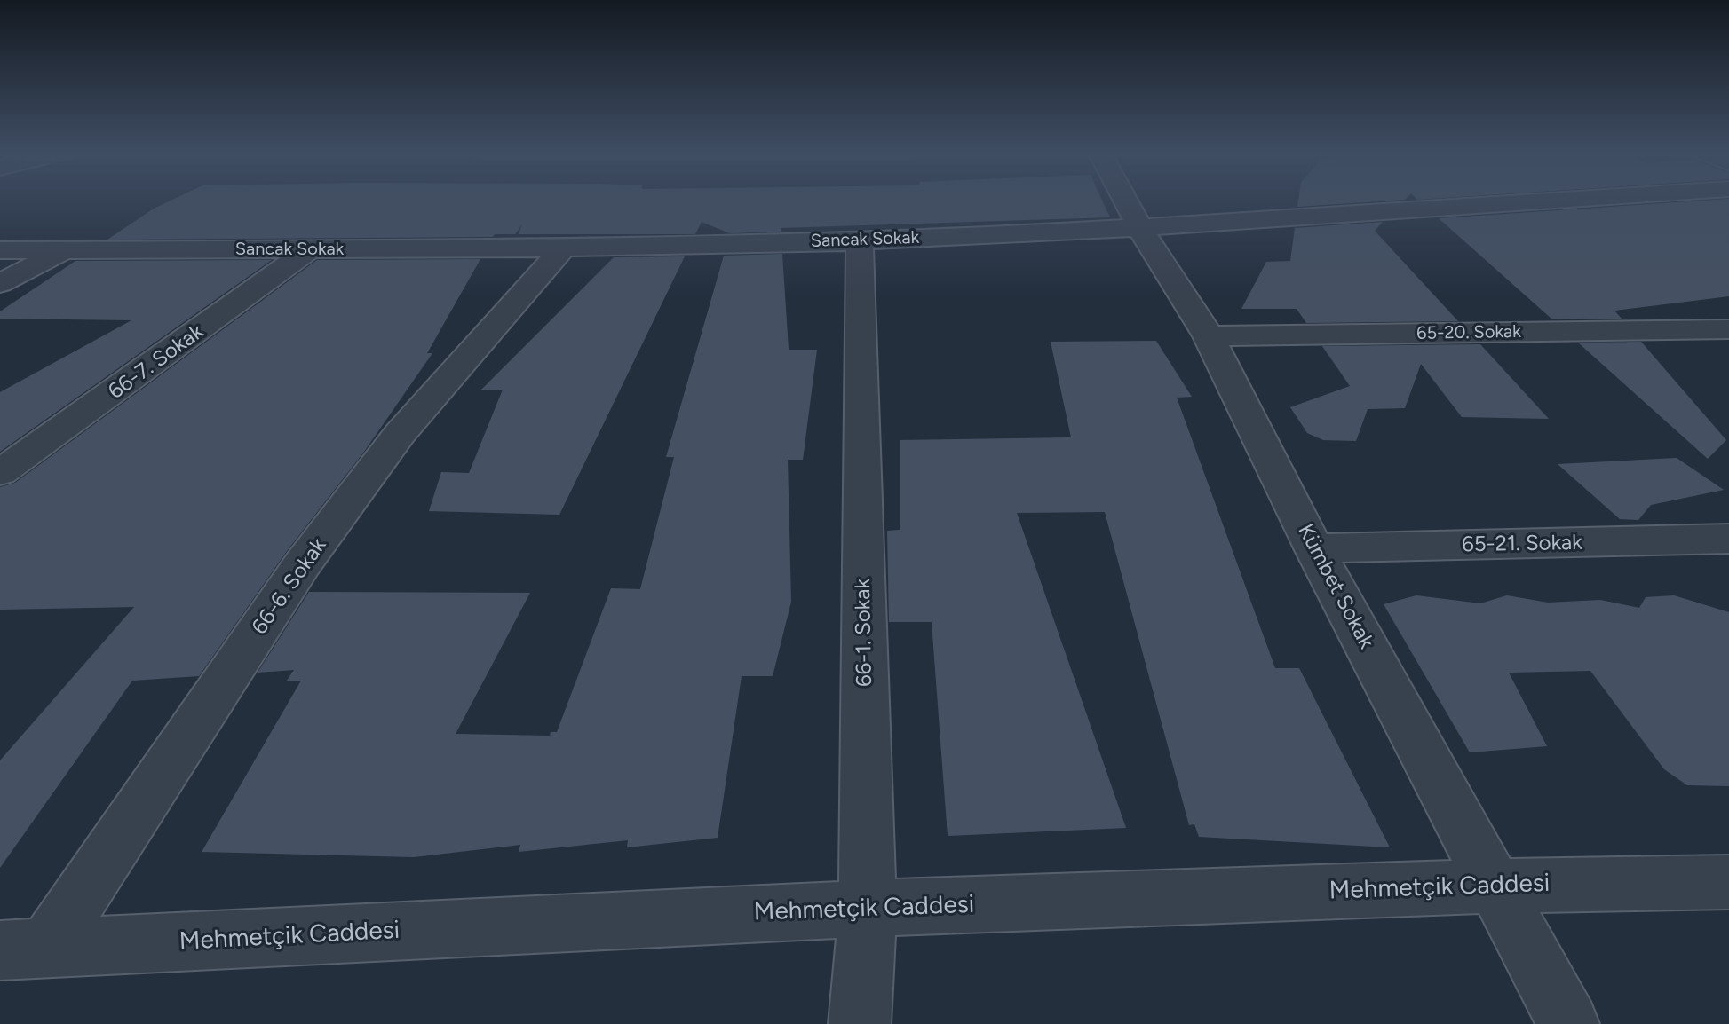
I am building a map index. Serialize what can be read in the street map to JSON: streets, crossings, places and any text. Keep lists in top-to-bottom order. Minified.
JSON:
{"streets":{"street":["Sancak Sokak","65-20. Sokak","66-7. Sokak","65-21. Sokak","66-6. Sokak","Kümbet Sokak","66-1. Sokak","Mehmetçik Caddesi"]},"crossings":[["Sancak Sokak","66-7. Sokak"],["Sancak Sokak","66-6. Sokak"],["Sancak Sokak","Kümbet Sokak"],["Sancak Sokak","66-1. Sokak"],["65-20. Sokak","Kümbet Sokak"],["65-21. Sokak","Kümbet Sokak"],["66-6. Sokak","Mehmetçik Caddesi"],["Kümbet Sokak","Mehmetçik Caddesi"],["66-1. Sokak","Mehmetçik Caddesi"]]}
